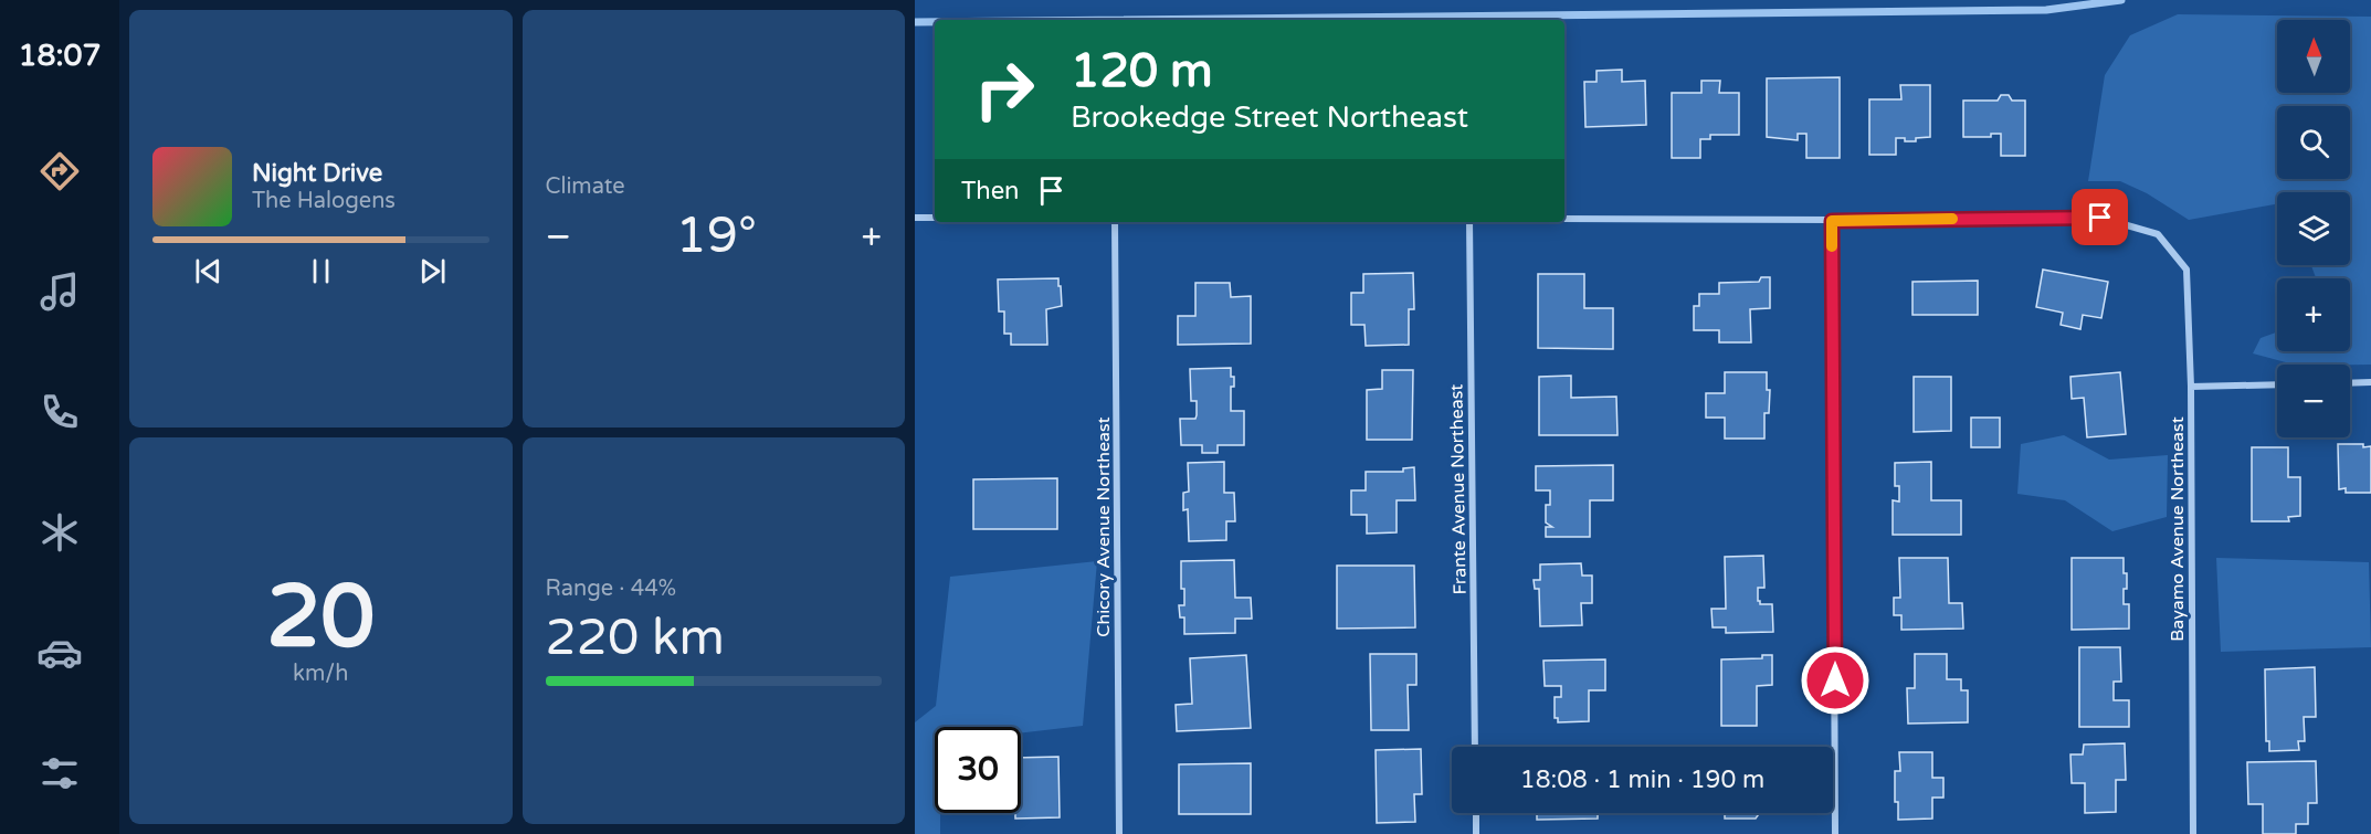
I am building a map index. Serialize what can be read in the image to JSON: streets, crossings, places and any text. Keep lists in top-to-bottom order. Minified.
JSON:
{"streets":{"street":["Frante Avenue Northeast","Chicory Avenue Northeast","Bayamo Avenue Northeast"]},"north":"top","page":{"tabs":"18:07","tile":["Climate",["20","km/h"],["Range · 44%","220 km"]],"map_buttons":["+","−"],"turn":["120 m","Brookedge Street Northeast"],"song":["Night Drive","The Halogens"],"then":"Then","heat":["−","19°","+"],"limit":"30","trip":"18:08 · 1 min · 190 m"}}
